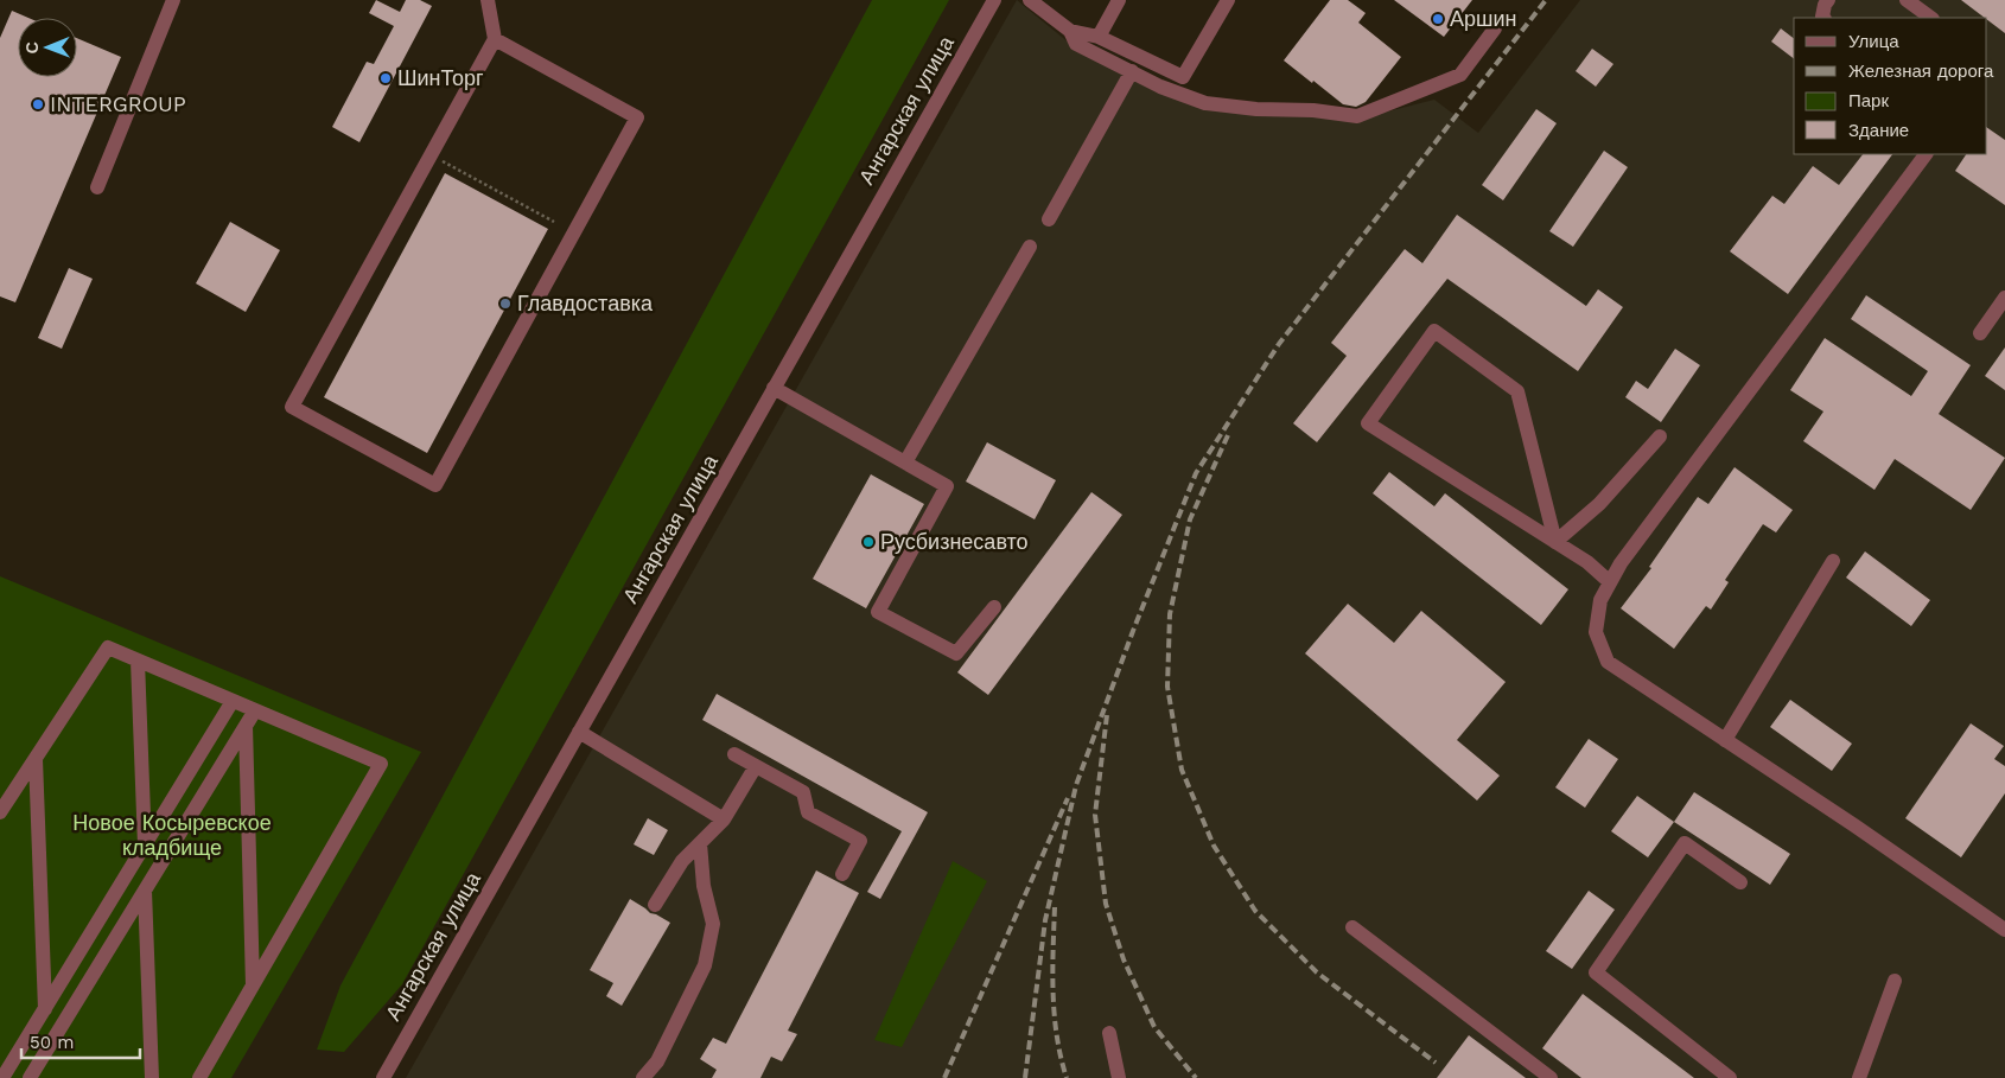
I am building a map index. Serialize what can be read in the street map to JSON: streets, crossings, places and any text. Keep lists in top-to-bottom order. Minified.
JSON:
{"streets":{"street":["Ангарская улица"]},"parks":["Новое Косыревское кладбище"],"places":["Аршин","ШинТорг","INTERGROUP","Главдоставка","Русбизнесавто"],"legend":["Улица","Железная дорога","Парк","Здание"],"scale_bar":"50 m","north":"left"}
